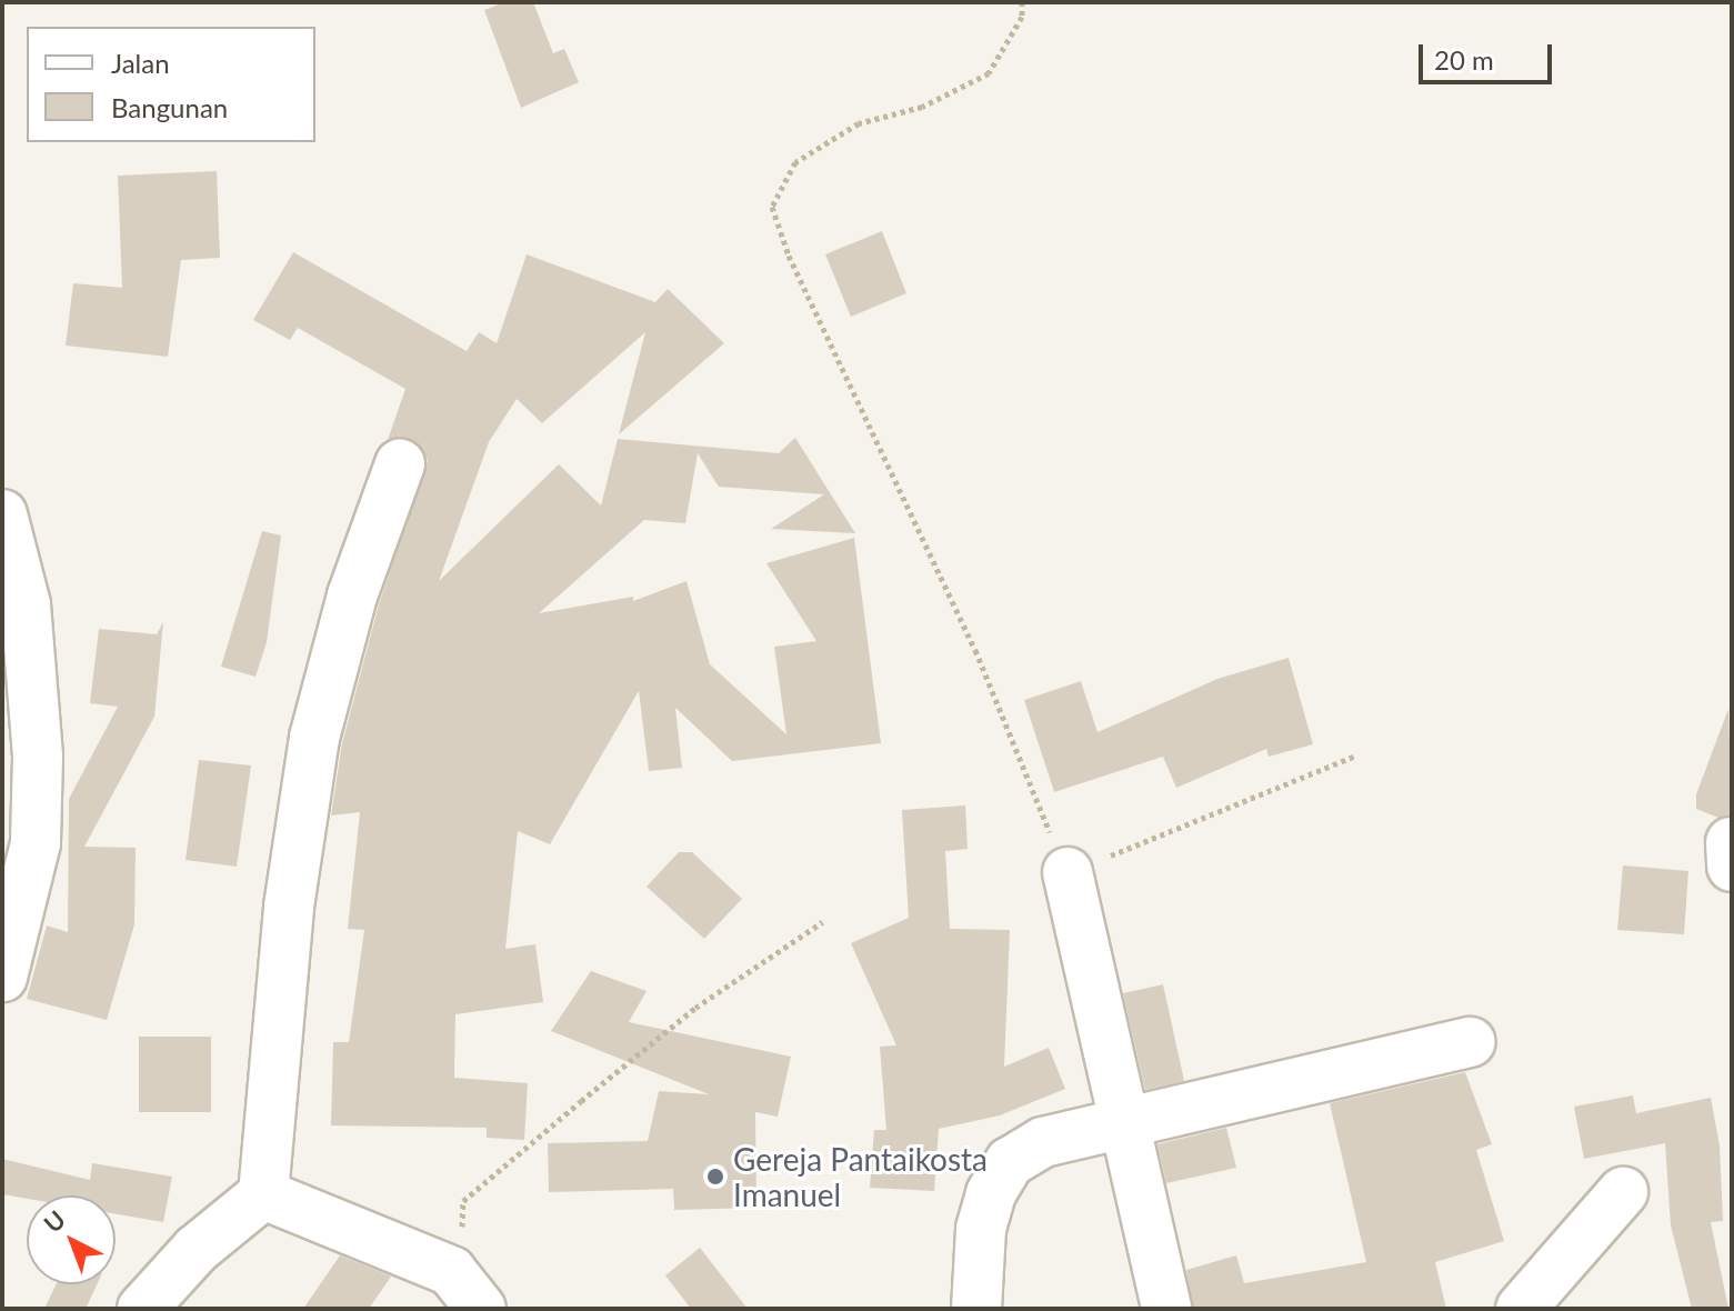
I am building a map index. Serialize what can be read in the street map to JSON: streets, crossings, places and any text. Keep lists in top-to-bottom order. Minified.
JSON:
{"places":["Gereja Pantaikosta Imanuel"],"legend":["Jalan","Bangunan"],"scale_bar":"20 m","north":"top left"}
